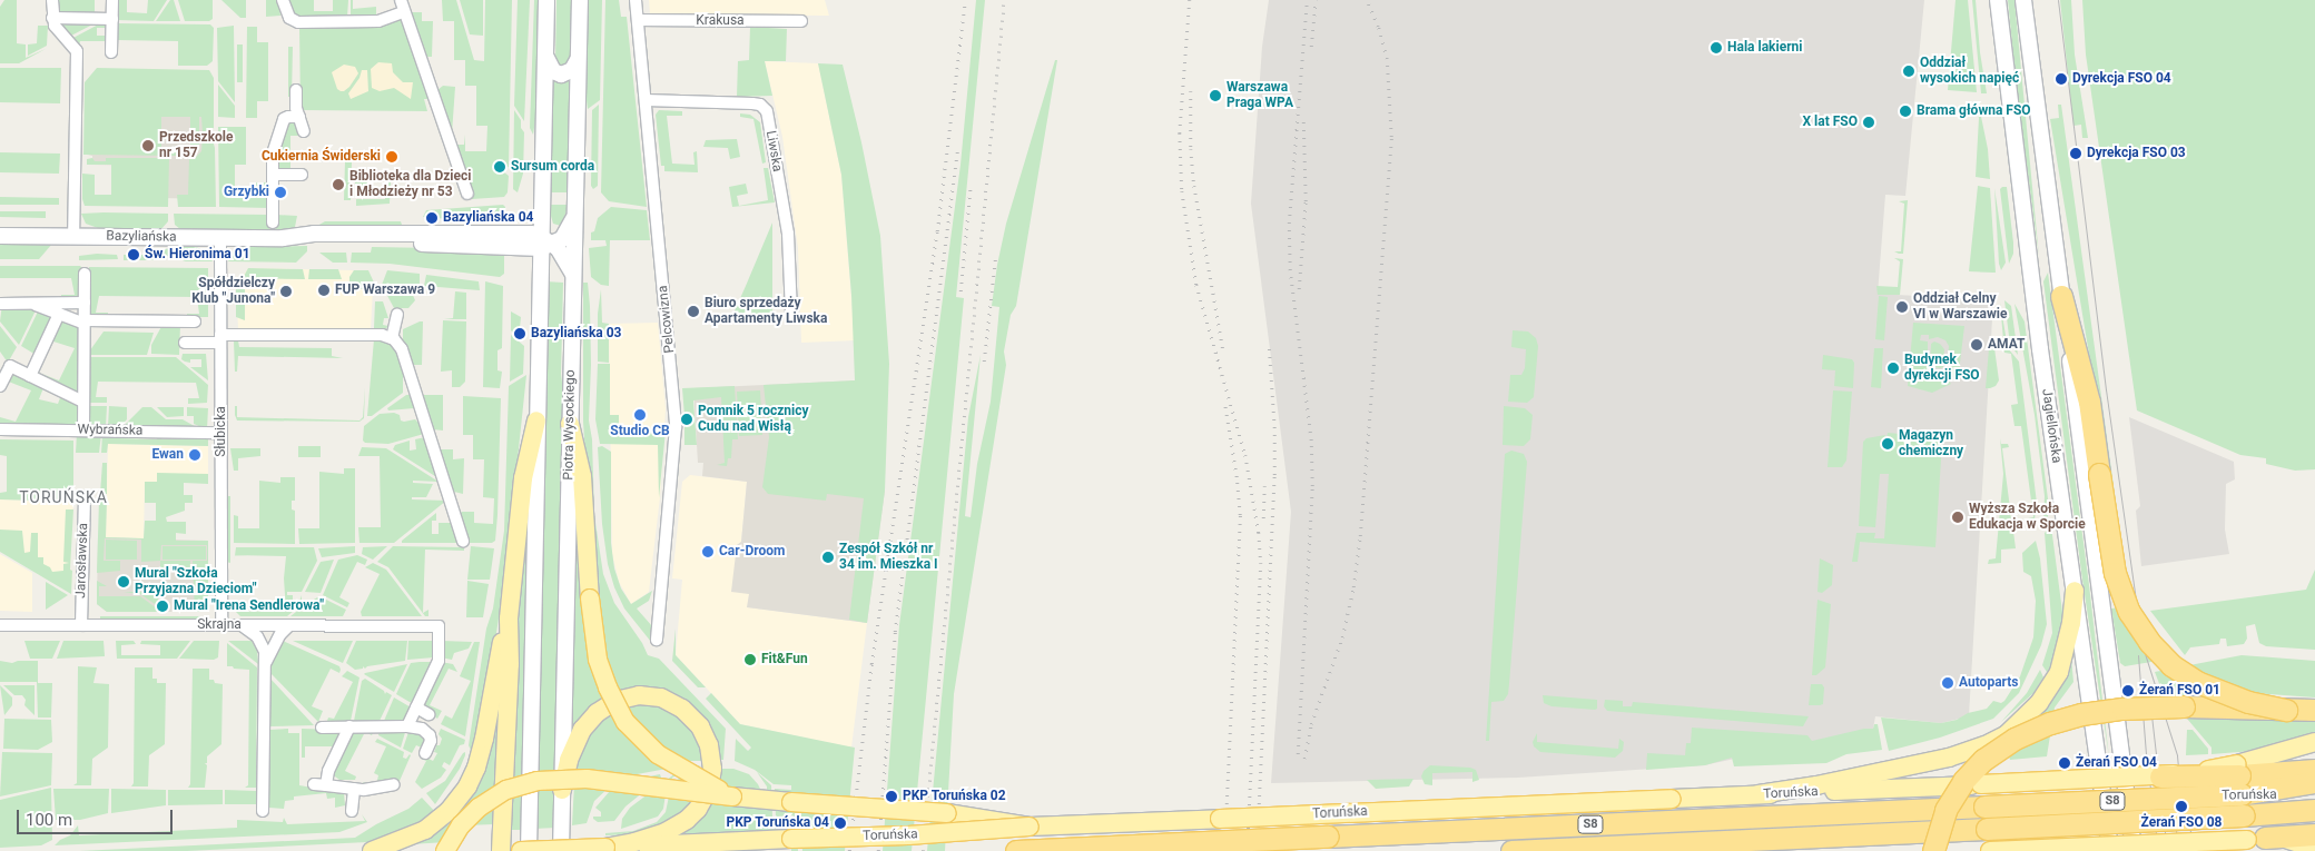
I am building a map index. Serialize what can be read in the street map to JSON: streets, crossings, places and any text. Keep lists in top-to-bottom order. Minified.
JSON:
{"streets":{"highway":["Toruńska","S8"],"main road":["Bazyliańska","Piotra Wysockiego","Jagiellońska"],"street":["Krakusa","Liwska","Pelcowizna","Wybrańska","Słubicka","Jarosławska","Skrajna"]},"crossings":[["Krakusa","Pelcowizna"],["Liwska","Pelcowizna"],["Bazyliańska","Słubicka"],["Wybrańska","Słubicka"],["Słubicka","Skrajna"],["Jarosławska","Skrajna"]],"districts":["TORUŃSKA"],"places":["Hala lakierni","Oddział wysokich napięć","Dyrekcja FSO 04","Warszawa Praga WPA","Brama główna FSO","X lat FSO","Przedszkole nr 157","Dyrekcja FSO 03","Cukiernia Świderski","Sursum corda","Biblioteka dla Dzieci i Młodzieży nr 53","Grzybki","Bazyliańska 04","Św. Hieronima 01","FUP Warszawa 9","Spółdzielczy Klub \"Junona\"","Oddział Celny VI w Warszawie","Biuro sprzedaży Apartamenty Liwska","Bazyliańska 03","AMAT","Budynek dyrekcji FSO","Studio CB","Pomnik 5 rocznicy Cudu nad Wisłą","Magazyn chemiczny","Ewan","Wyższa Szkoła Edukacja w Sporcie","Car-Droom","Zespół Szkół nr 34 im. Mieszka I","Mural \"Szkoła Przyjazna Dzieciom\"","Mural \"Irena Sendlerowa\"","Fit&Fun","Autoparts","Żerań FSO 01","Żerań FSO 04","PKP Toruńska 02","Żerań FSO 08","PKP Toruńska 04"],"scale_bar":"100 m"}
